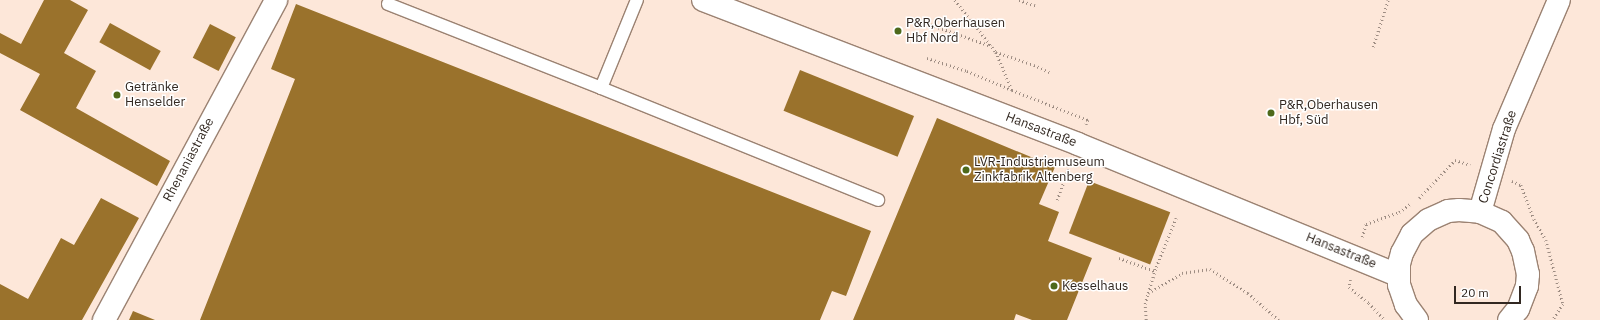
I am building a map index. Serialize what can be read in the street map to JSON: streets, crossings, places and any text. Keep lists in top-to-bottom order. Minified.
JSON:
{"streets":{"main road":["Hansastraße","Concordiastraße","Rhenaniastraße"]},"places":["P&R,Oberhausen Hbf Nord","Getränke Henselder","P&R,Oberhausen Hbf, Süd","LVR-Industriemuseum Zinkfabrik Altenberg","Kesselhaus"],"scale_bar":"20 m"}
